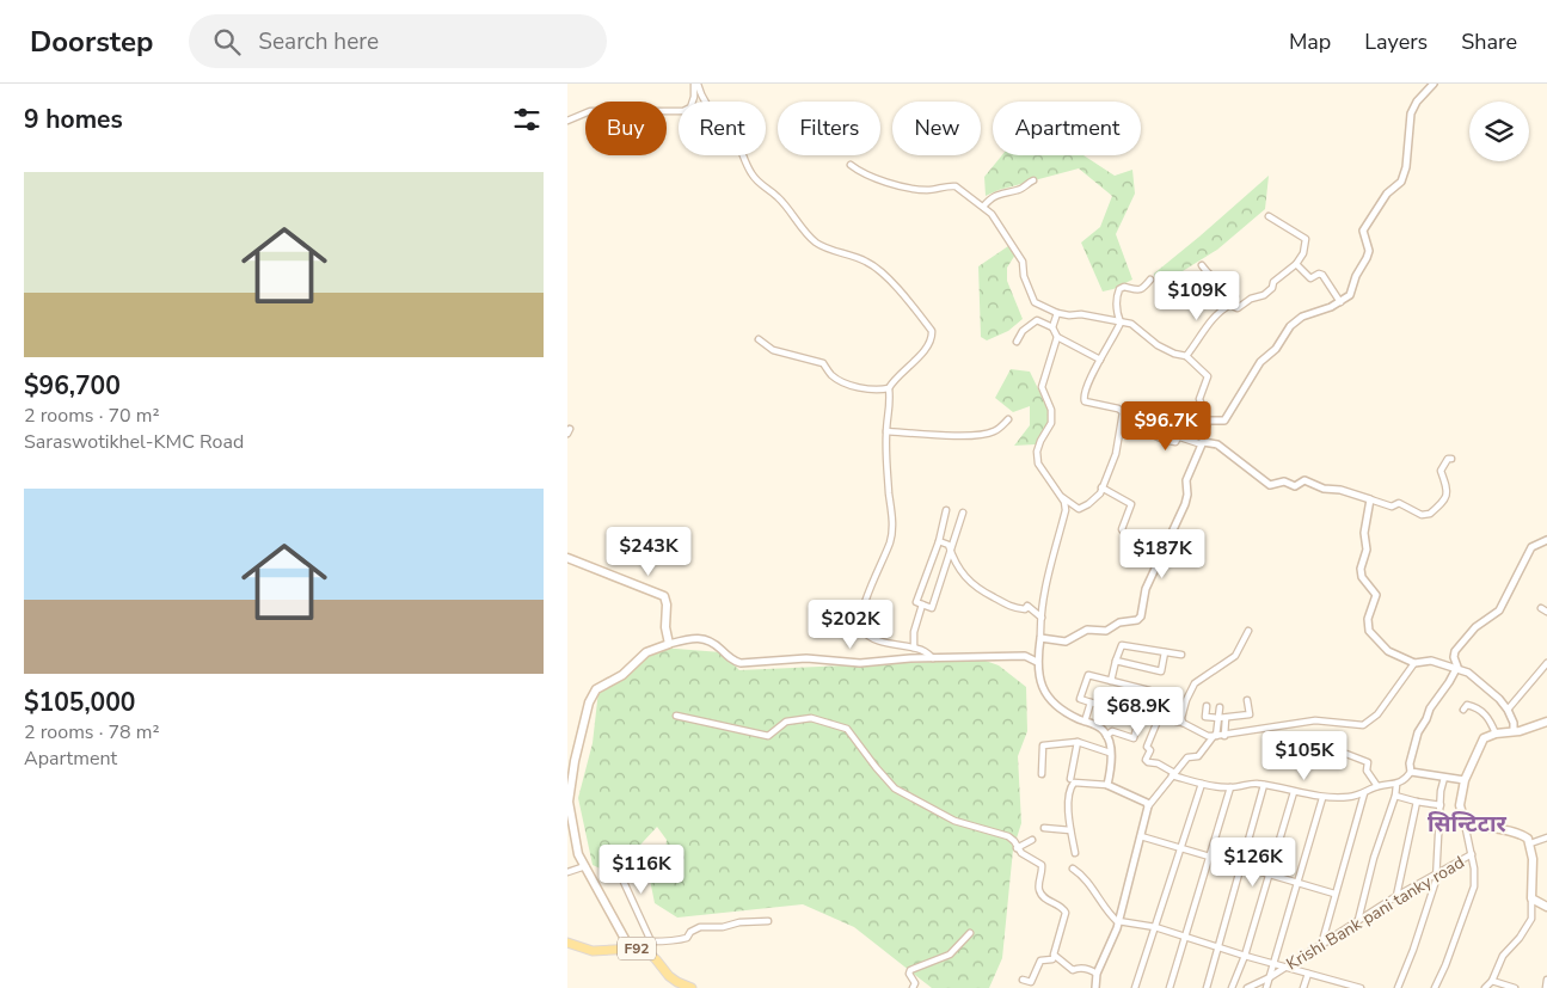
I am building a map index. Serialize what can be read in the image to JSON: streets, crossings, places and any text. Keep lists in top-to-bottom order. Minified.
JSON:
{"streets":{"main road":["F92"],"street":["Krishi Bank pani tanky road"]},"districts":["सिन्टिटार"],"page":{"header":"Doorstep","search":"Search here","nav":["Map","Layers","Share"],"heading":"9 homes","chip":["Buy","Rent","Filters","New","Apartment"],"list":[{"name":"$96,700","note":"2 rooms · 70 m² · Saraswotikhel-KMC Road"},{"name":"$105,000","note":"2 rooms · 78 m² · Apartment"}],"price":["$109K","$96.7K","$243K","$187K","$202K","$68.9K","$105K","$126K","$116K"]}}
